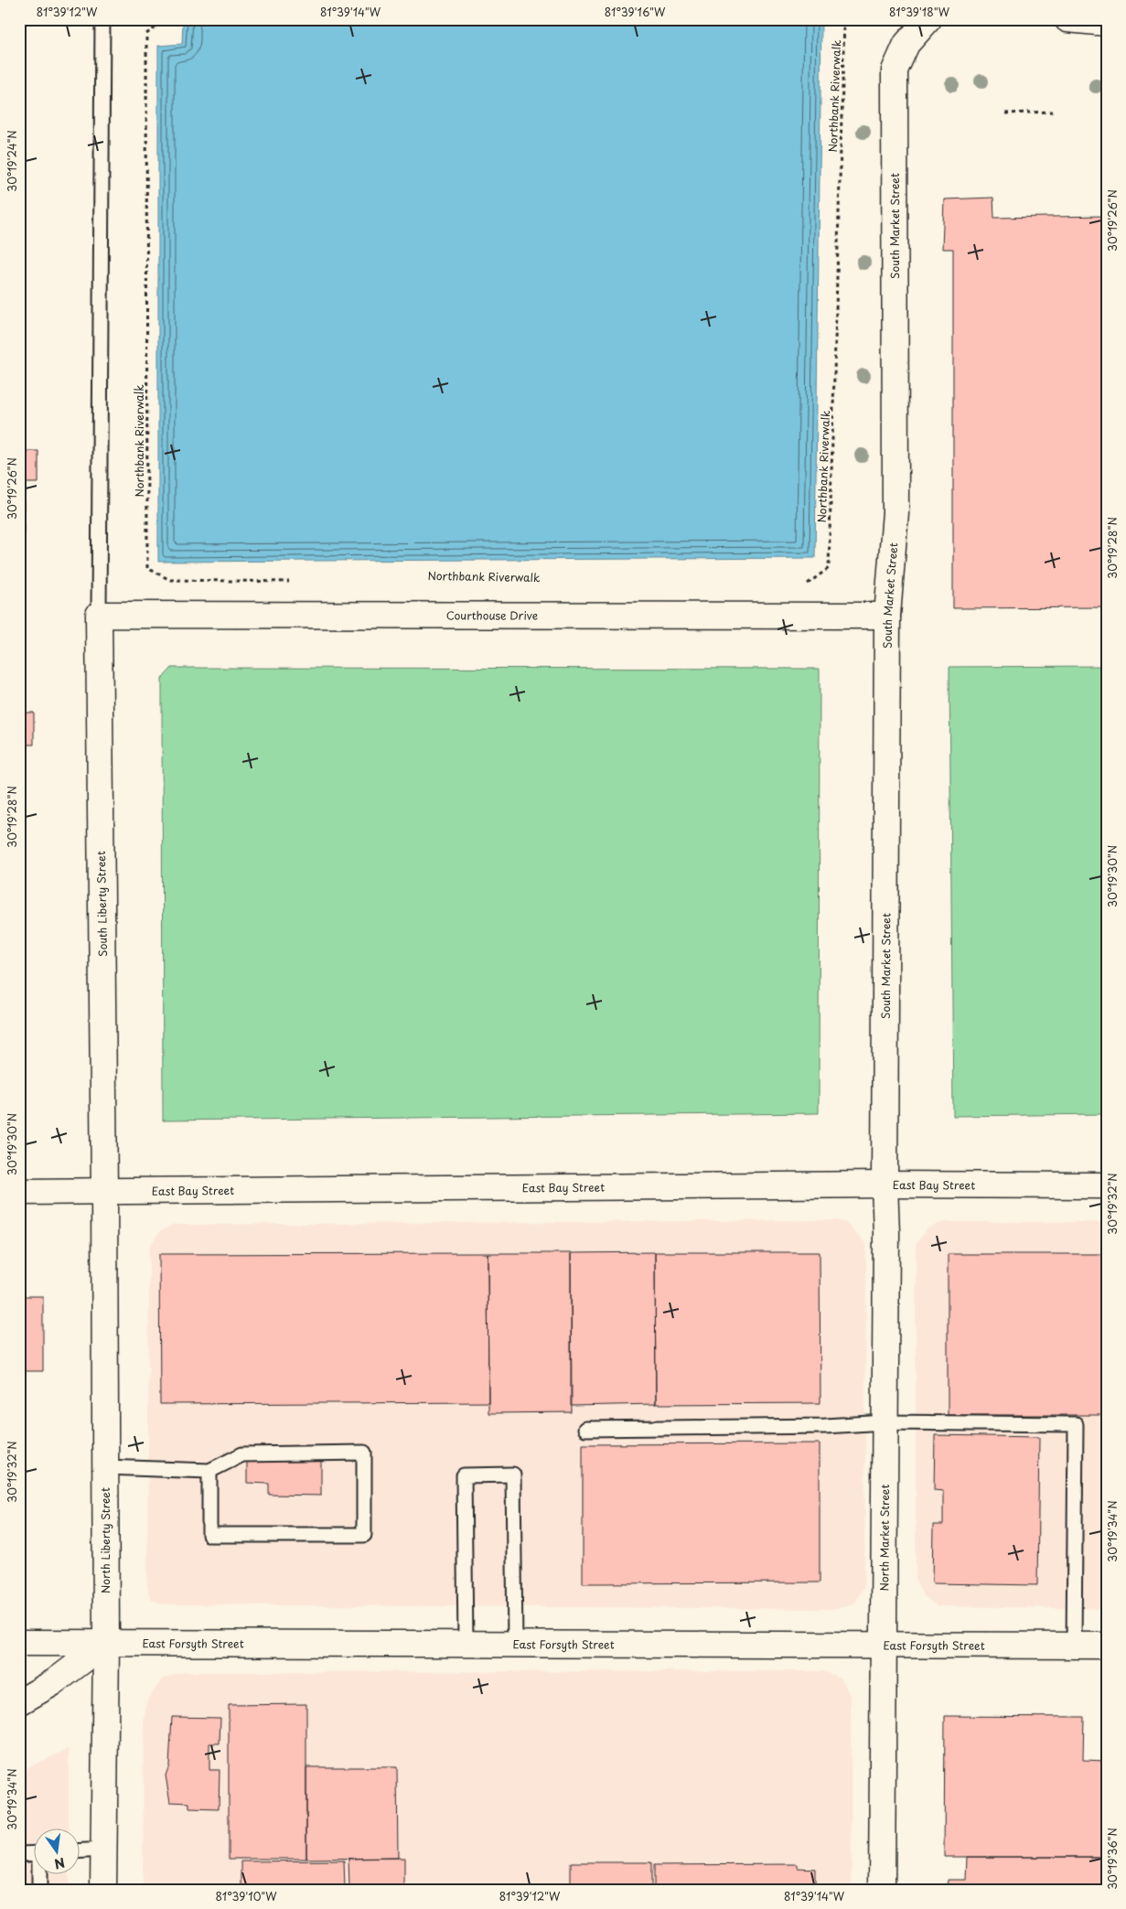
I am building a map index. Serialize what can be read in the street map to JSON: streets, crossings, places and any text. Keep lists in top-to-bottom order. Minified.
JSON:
{"streets":{"street":["South Market Street","Courthouse Drive","South Liberty Street","East Bay Street","North Market Street","North Liberty Street","East Forsyth Street"],"path":["Northbank Riverwalk"]},"crossings":[["South Market Street","Courthouse Drive"],["South Market Street","East Bay Street"],["South Market Street","North Market Street"],["Courthouse Drive","South Liberty Street"],["South Liberty Street","East Bay Street"],["South Liberty Street","North Liberty Street"],["East Bay Street","North Market Street"],["East Bay Street","North Liberty Street"],["North Market Street","East Forsyth Street"],["North Liberty Street","East Forsyth Street"]],"north":"bottom","coordinates":["81°39'12\"W","81°39'14\"W","81°39'16\"W","81°39'18\"W","30°19'24\"N","30°19'26\"N","30°19'28\"N","30°19'30\"N","30°19'32\"N","30°19'34\"N","30°19'36\"N","81°39'10\"W"]}
